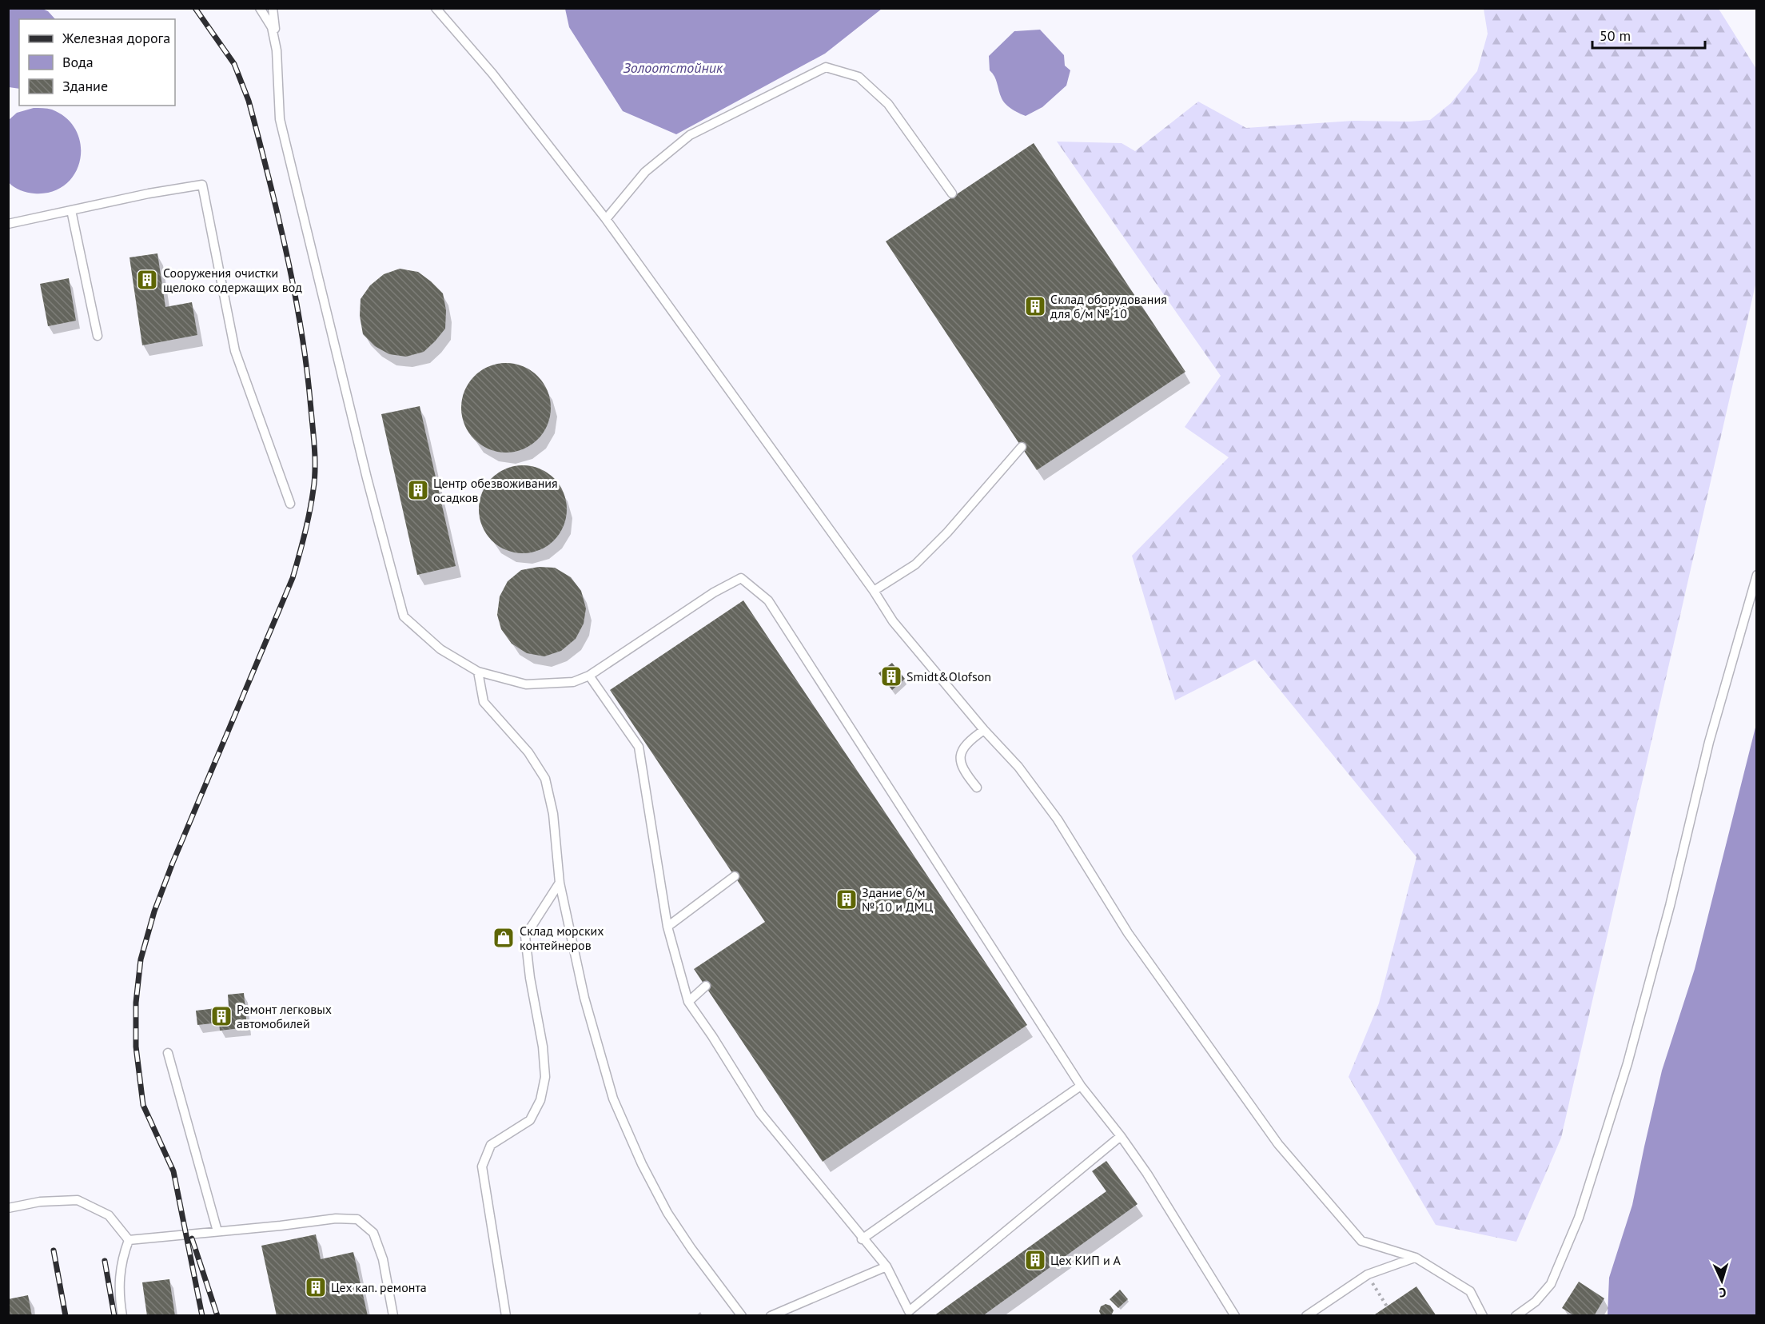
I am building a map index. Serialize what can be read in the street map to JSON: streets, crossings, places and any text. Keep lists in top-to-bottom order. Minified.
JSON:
{"water":["Золоотстойник"],"places":{"building":["Сооружения очистки щелоко содержащих вод","Склад оборудования для б/м № 10","Центр обезвоживания осадков","Smidt&Olofson","Здание б/м № 10 и ДМЦ","Ремонт легковых автомобилей","Цех КИП и А","Цех кап. ремонта"],"shop":["Склад морских контейнеров"]},"legend":["Железная дорога","Вода","Здание"],"scale_bar":"50 m","north":"bottom"}
